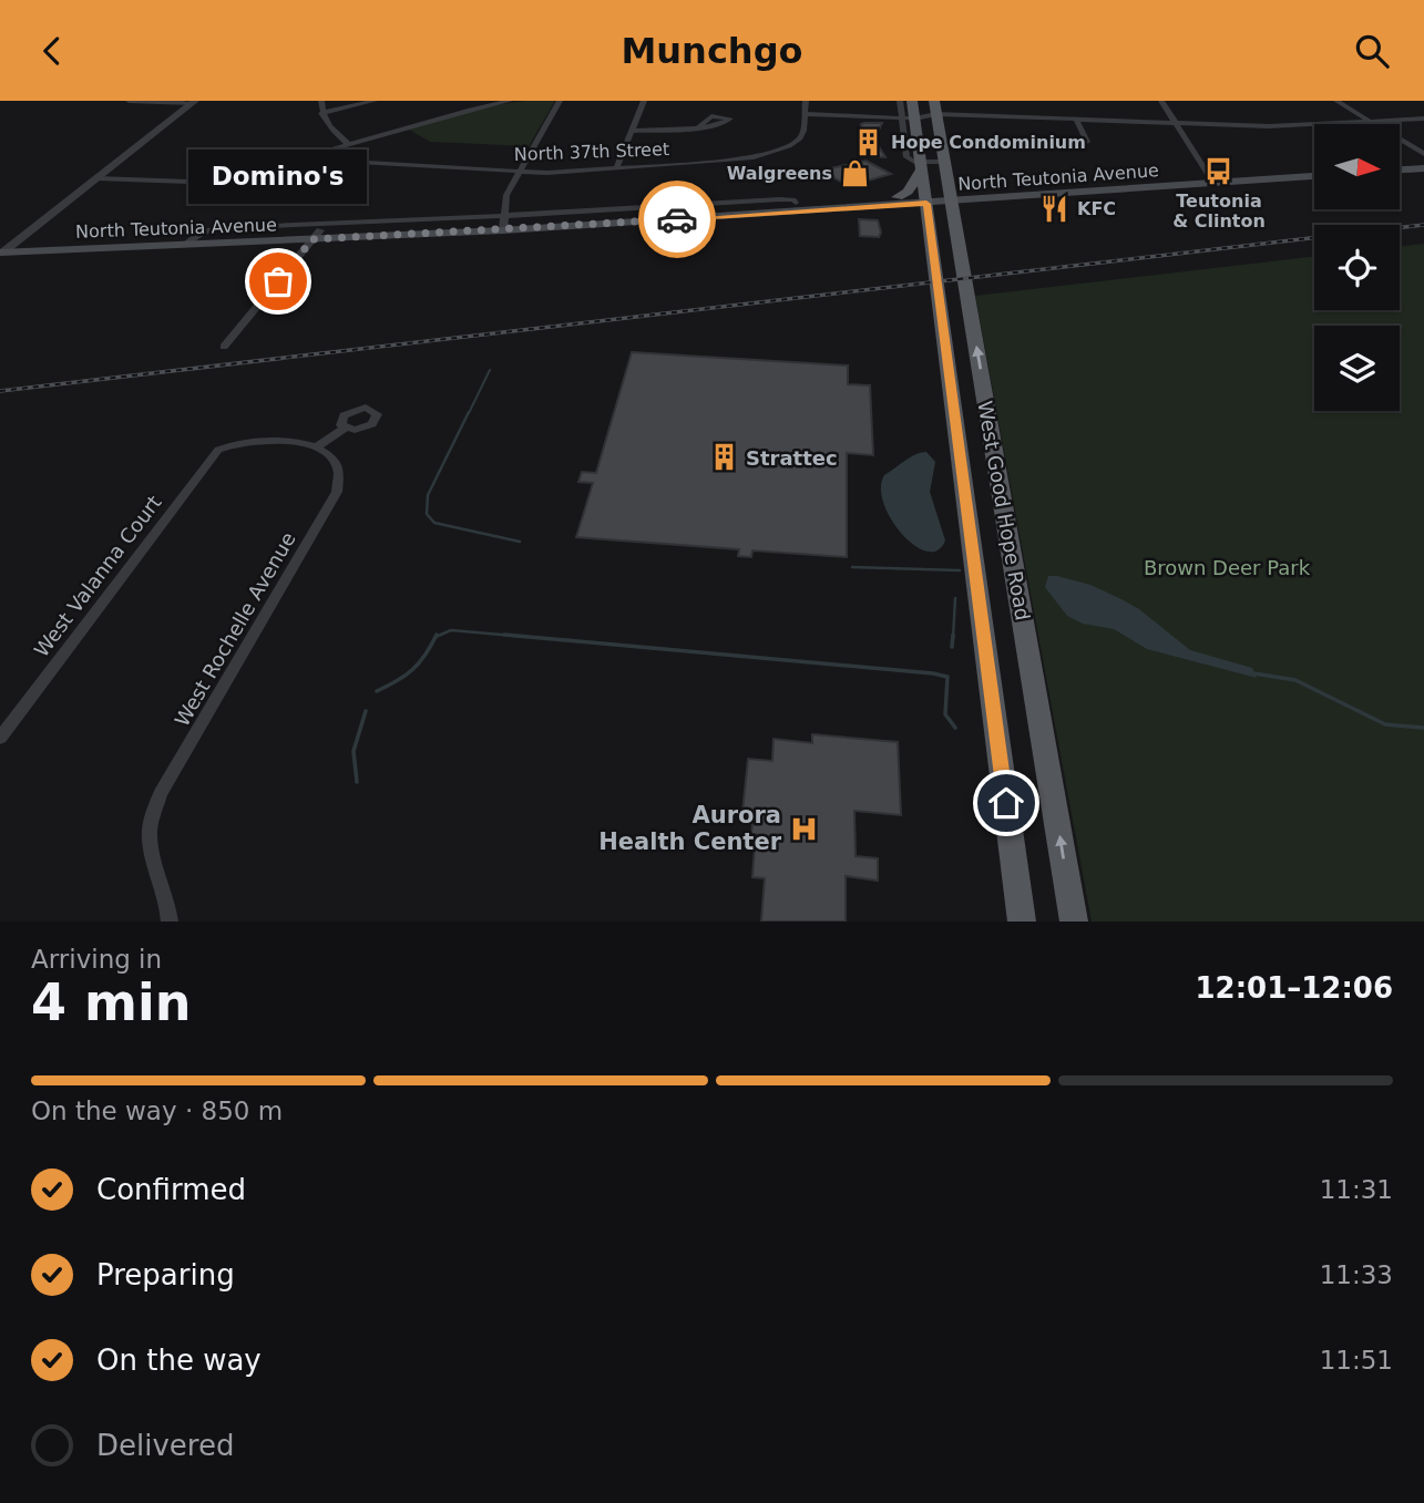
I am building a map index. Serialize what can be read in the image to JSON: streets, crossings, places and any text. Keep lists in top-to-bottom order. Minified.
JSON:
{"streets":{"main road":["North Teutonia Avenue","West Good Hope Road"],"street":["North 37th Street","West Valanna Court","West Rochelle Avenue"]},"crossings":[["North Teutonia Avenue","West Good Hope Road"],["West Valanna Court","West Rochelle Avenue"]],"one_way":["West Good Hope Road"],"parks":["Brown Deer Park"],"places":{"building":["Hope Condominium","Strattec"],"bus stop":["Teutonia & Clinton"],"shop":["Walgreens"],"restaurant":["KFC"],"other":["Domino's"],"hospital":["Aurora Health Center"]},"north":"right","page":{"header":"Munchgo","bubble":"Domino's","heading":["4 min","Arriving in","12:01–12:06"],"bar":"On the way · 850 m","list":[["Confirmed","11:31"],["Preparing","11:33"],["On the way","11:51"],"Delivered"]}}
